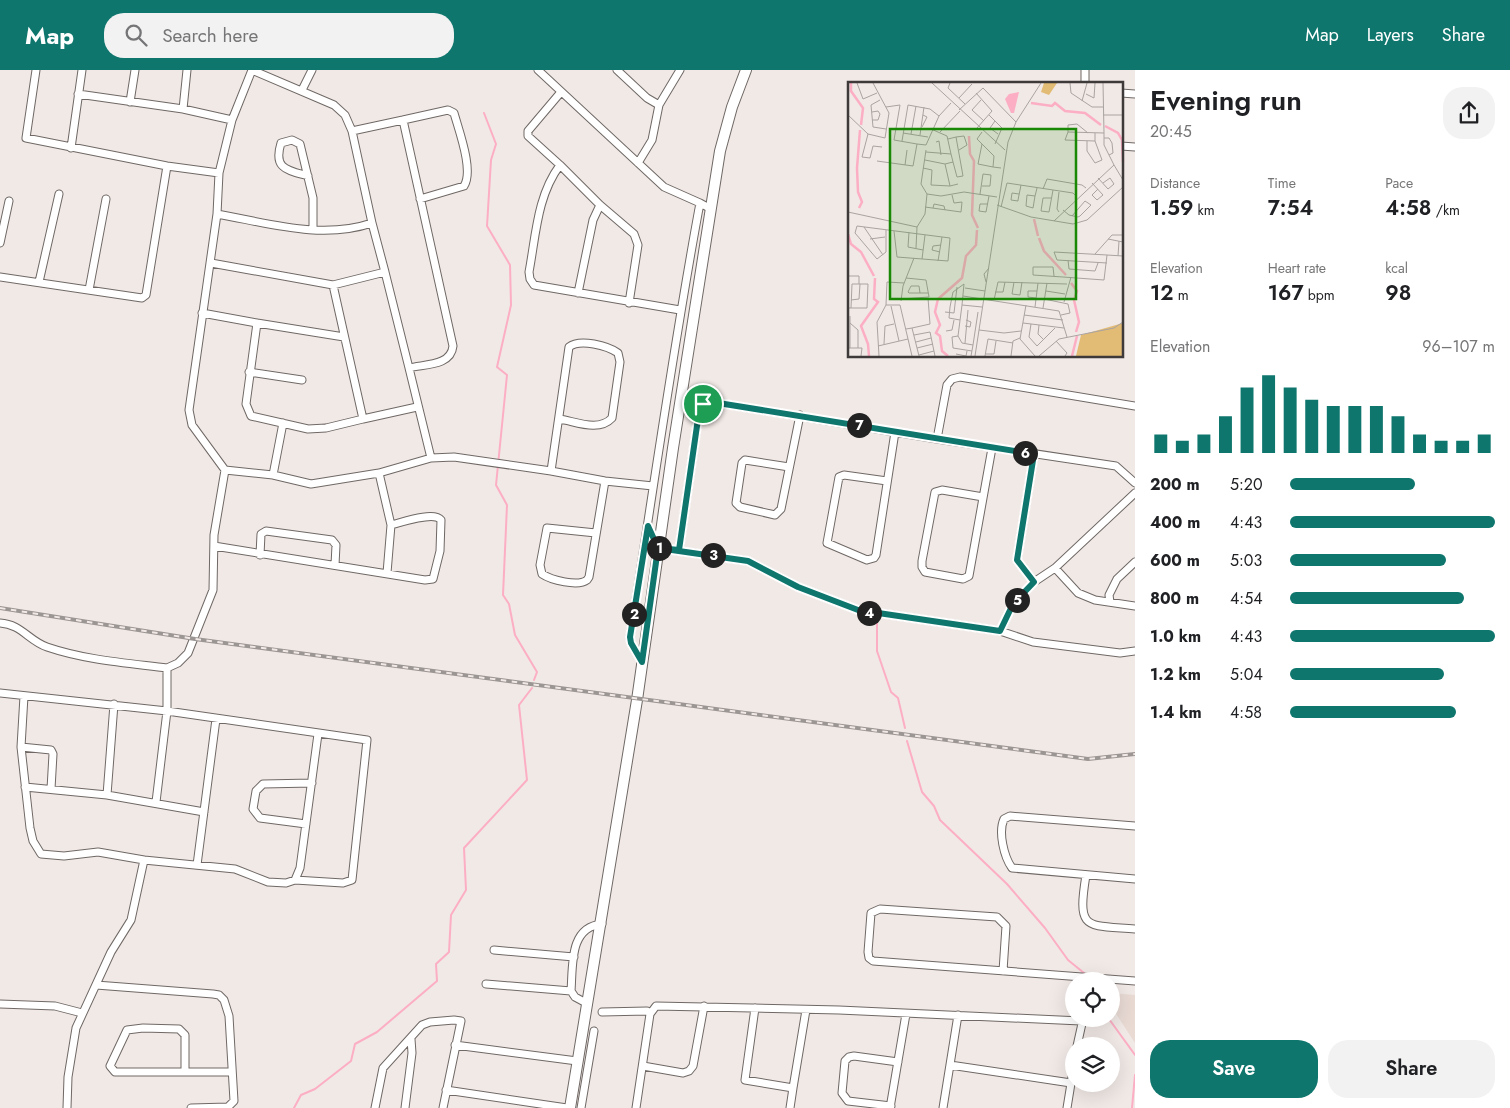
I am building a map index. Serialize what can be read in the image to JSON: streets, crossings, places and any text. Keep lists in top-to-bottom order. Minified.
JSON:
{"page":{"header":"Map","search":"Search here","nav":["Map","Layers","Share"],"heading":["Evening run","20:45"],"stats":[["Distance","1.59 km"],["Time","7:54"],["Pace","4:58 /km"],["Elevation","12 m"],["Heart rate","167 bpm"],["kcal","98"]],"chart":["Elevation","96–107 m"],"pins":["7","6","1","3","5","4","2"],"list":[{"name":"200 m","note":"5:20"},{"name":"400 m","note":"4:43"},{"name":"600 m","note":"5:03"},{"name":"800 m","note":"4:54"},{"name":"1.0 km","note":"4:43"},{"name":"1.2 km","note":"5:04"},{"name":"1.4 km","note":"4:58"}],"buttons":["Save","Share"]}}
